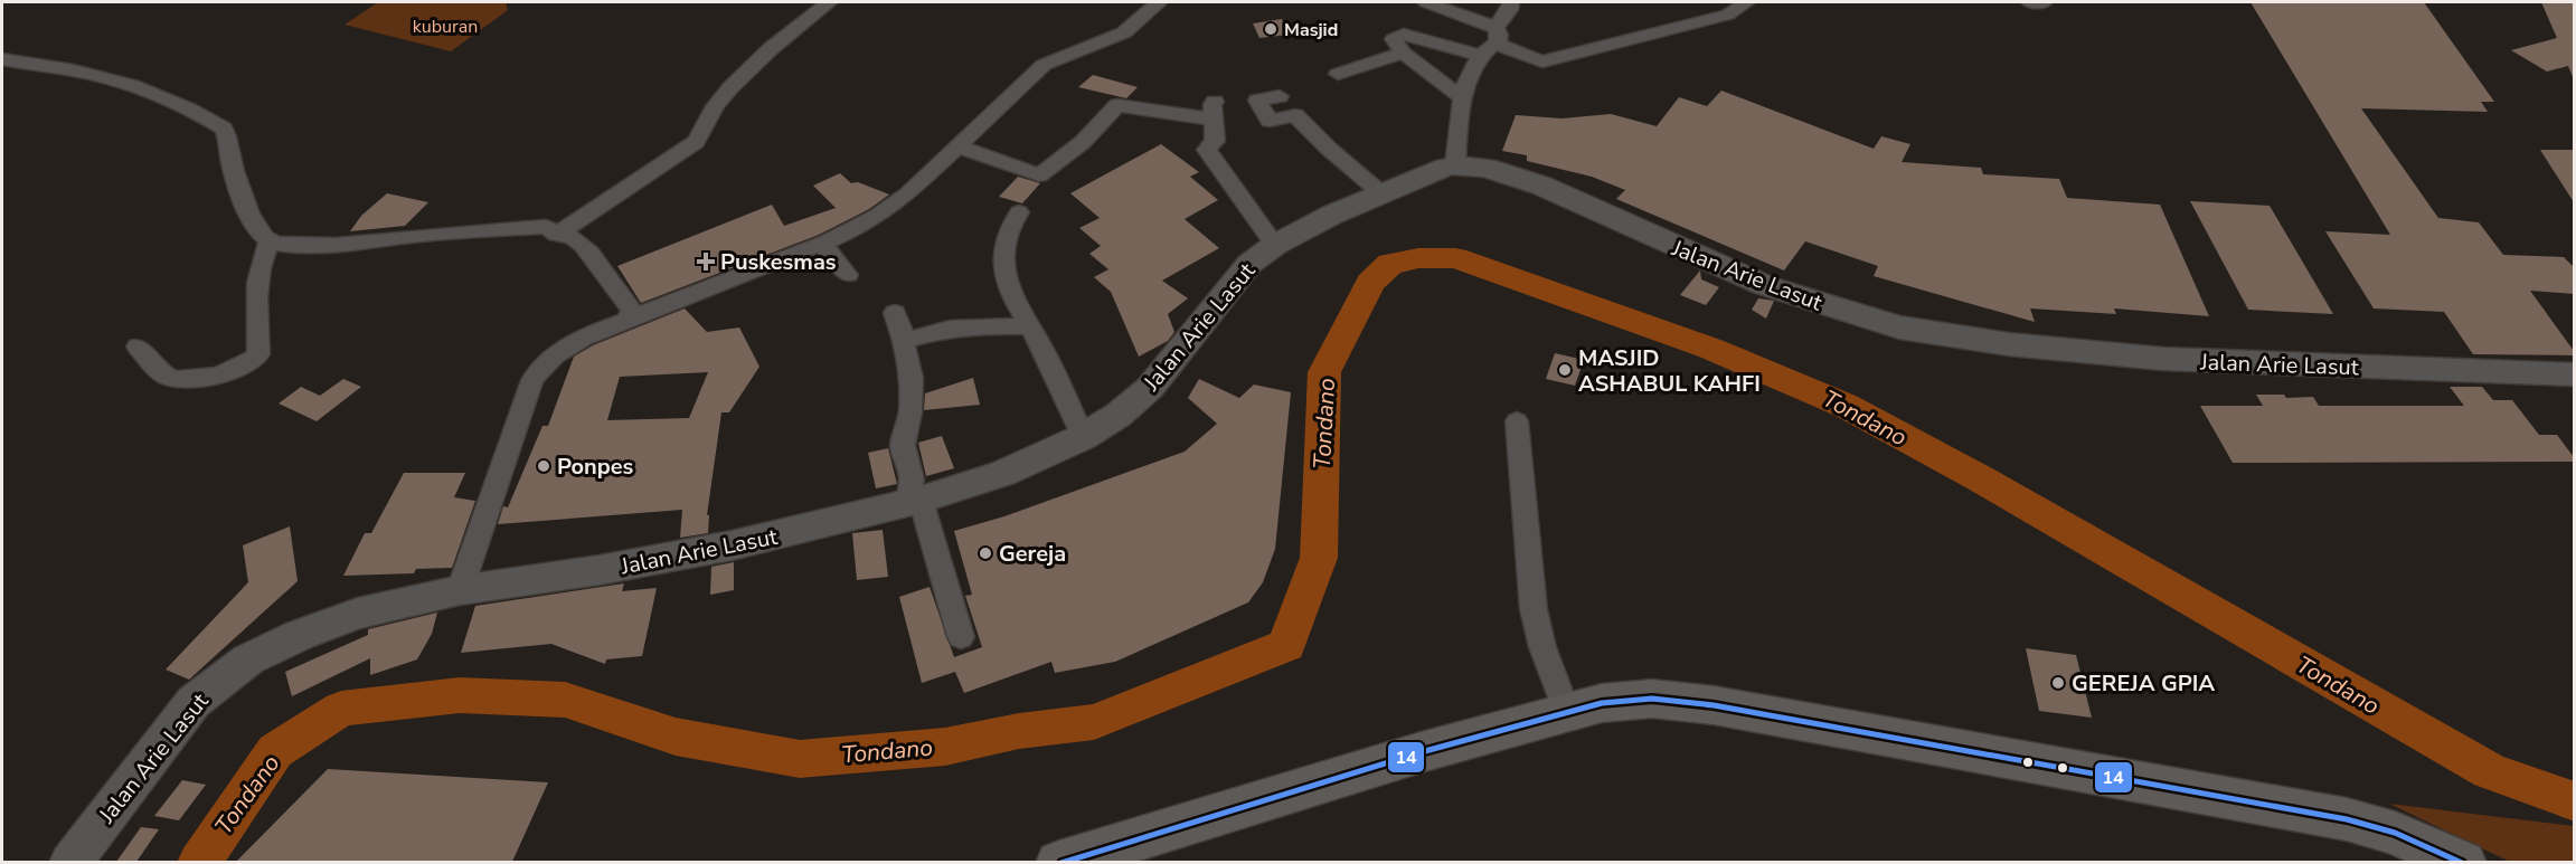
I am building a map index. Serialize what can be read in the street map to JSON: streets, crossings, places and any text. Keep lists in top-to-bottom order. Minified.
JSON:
{"streets":{"main road":["Jalan Arie Lasut"]},"water":["Tondano"],"parks":["kuburan"],"places":{"other":["Masjid","MASJID ASHABUL KAHFI","Ponpes","Gereja","GEREJA GPIA"],"health":["Puskesmas"]},"lines":["transit line 14"]}
